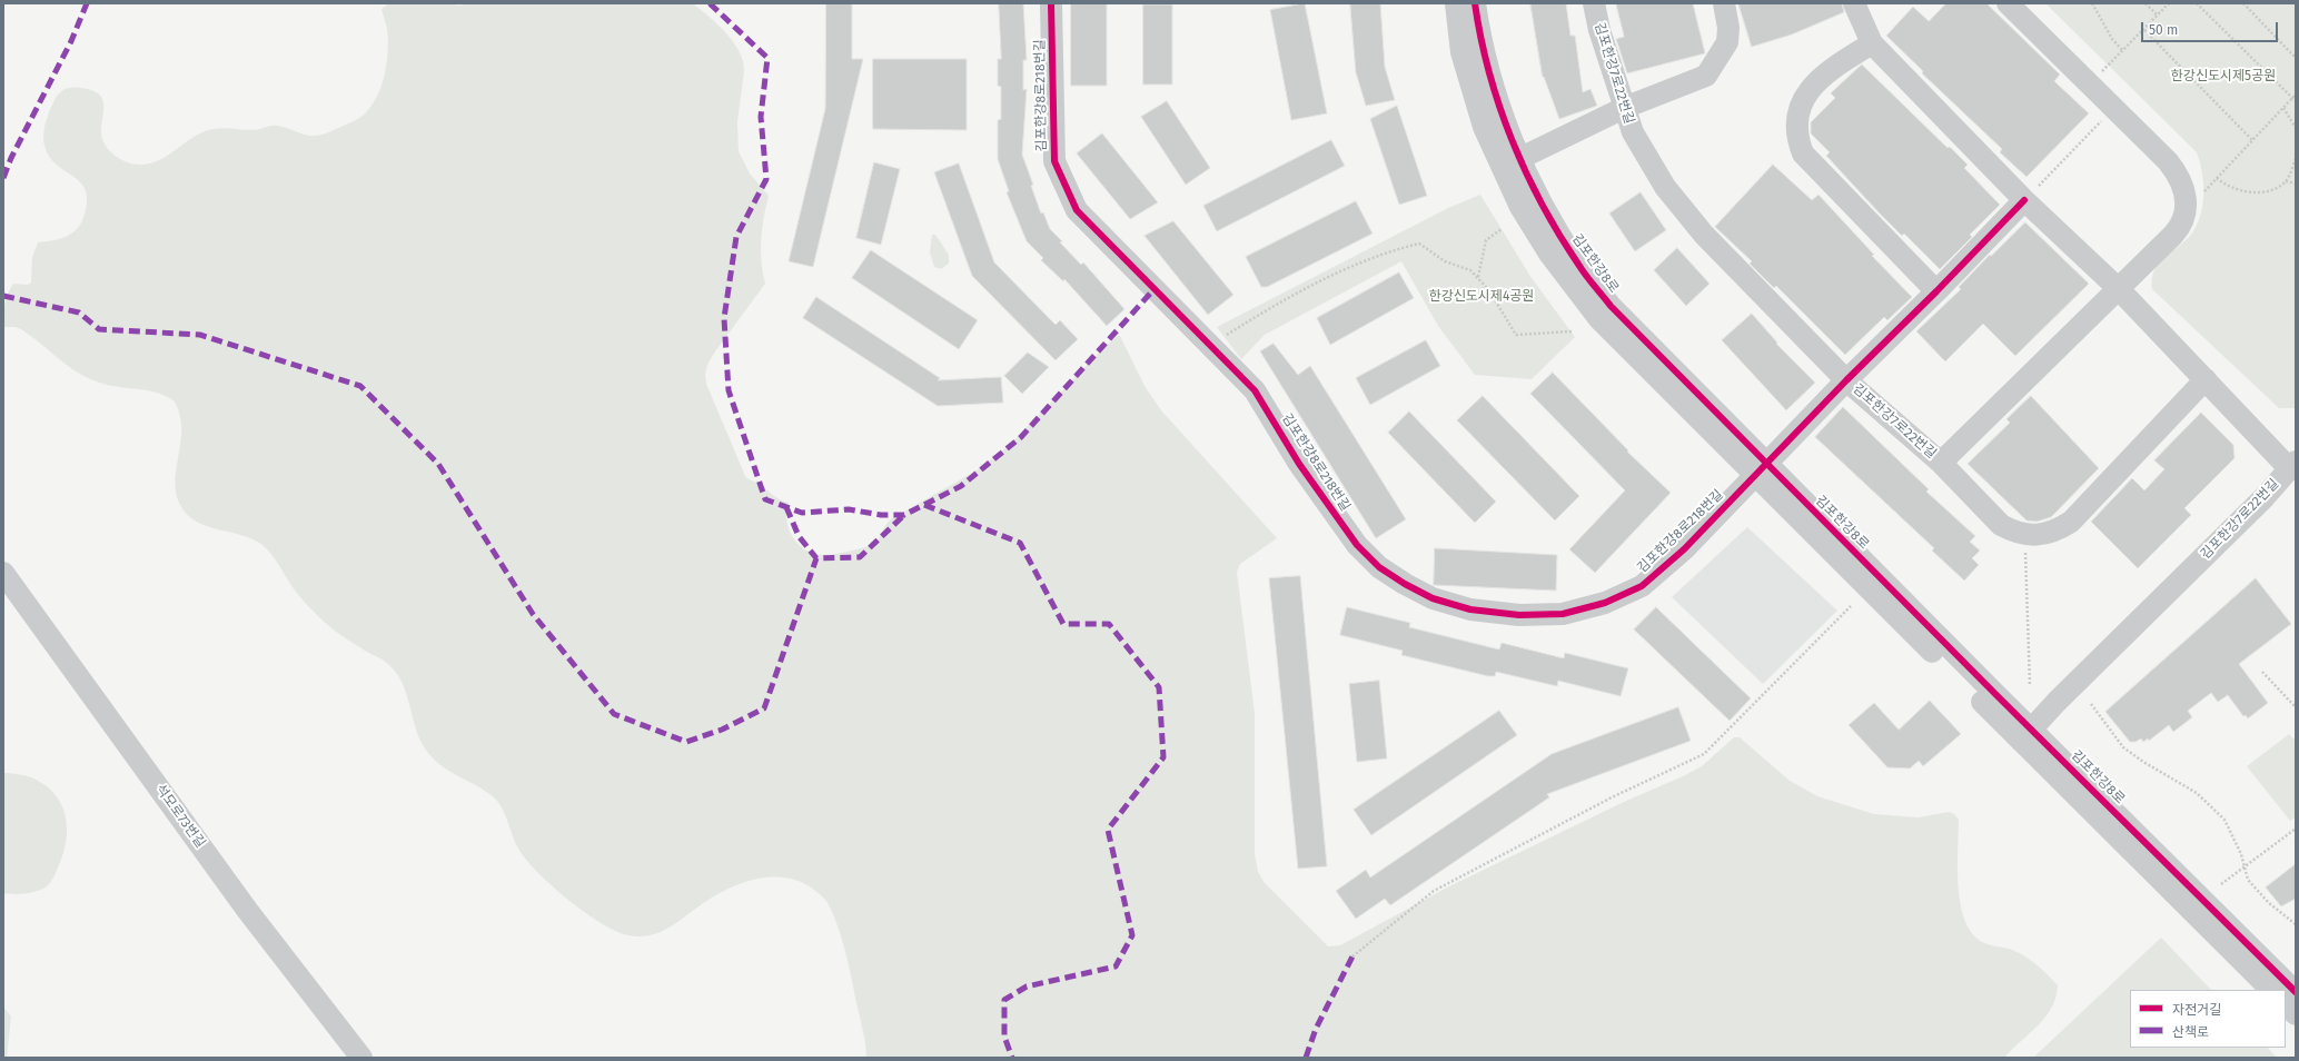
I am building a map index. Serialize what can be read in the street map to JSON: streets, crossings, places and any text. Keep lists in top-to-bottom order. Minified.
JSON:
{"streets":{"street":["김포한강7로22번길","김포한강8로218번길","김포한강8로","석모로73번길"]},"crossings":[["김포한강7로22번길","김포한강8로218번길"],["김포한강7로22번길","김포한강8로"],["김포한강8로218번길","김포한강8로"]],"parks":["한강신도시제5공원","한강신도시제4공원"],"legend":["자전거길","산책로"],"scale_bar":"50 m"}
